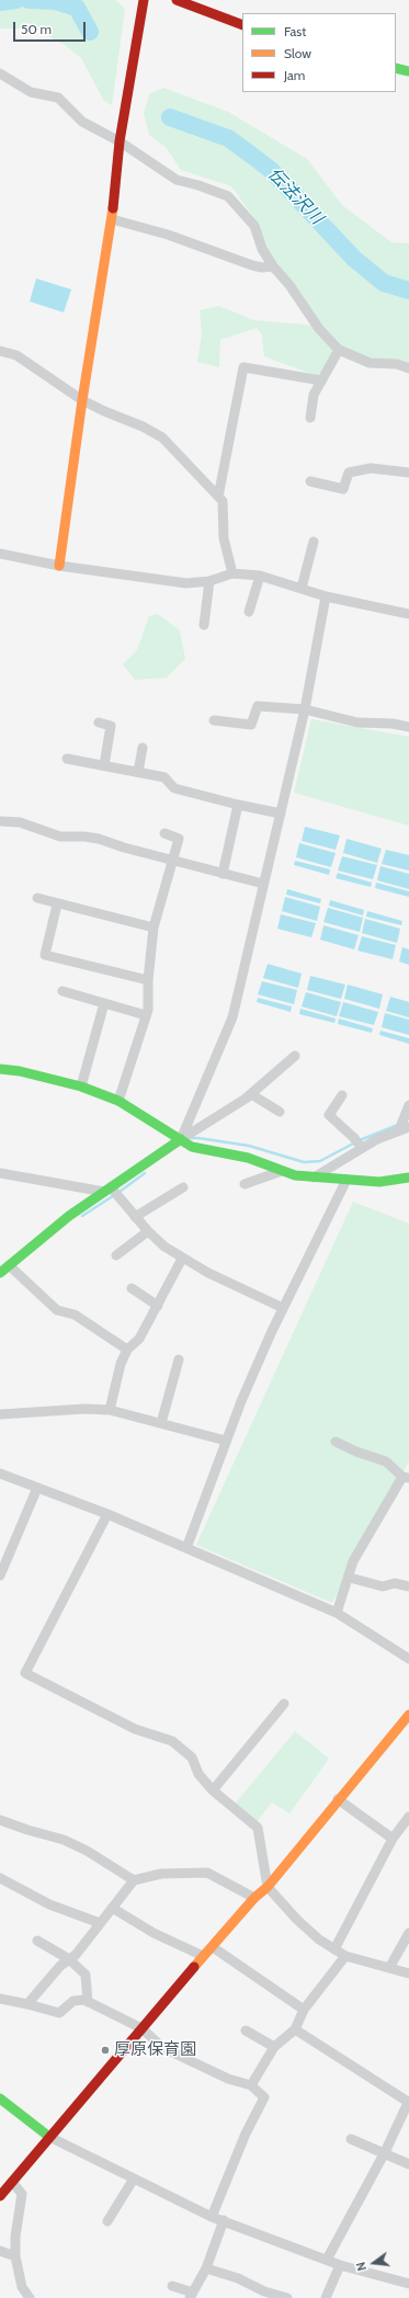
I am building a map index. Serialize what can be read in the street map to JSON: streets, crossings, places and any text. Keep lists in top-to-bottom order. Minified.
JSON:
{"water":["伝法沢川"],"places":["厚原保育園"],"legend":["Fast","Slow","Jam"],"scale_bar":"50 m","north":"left"}
